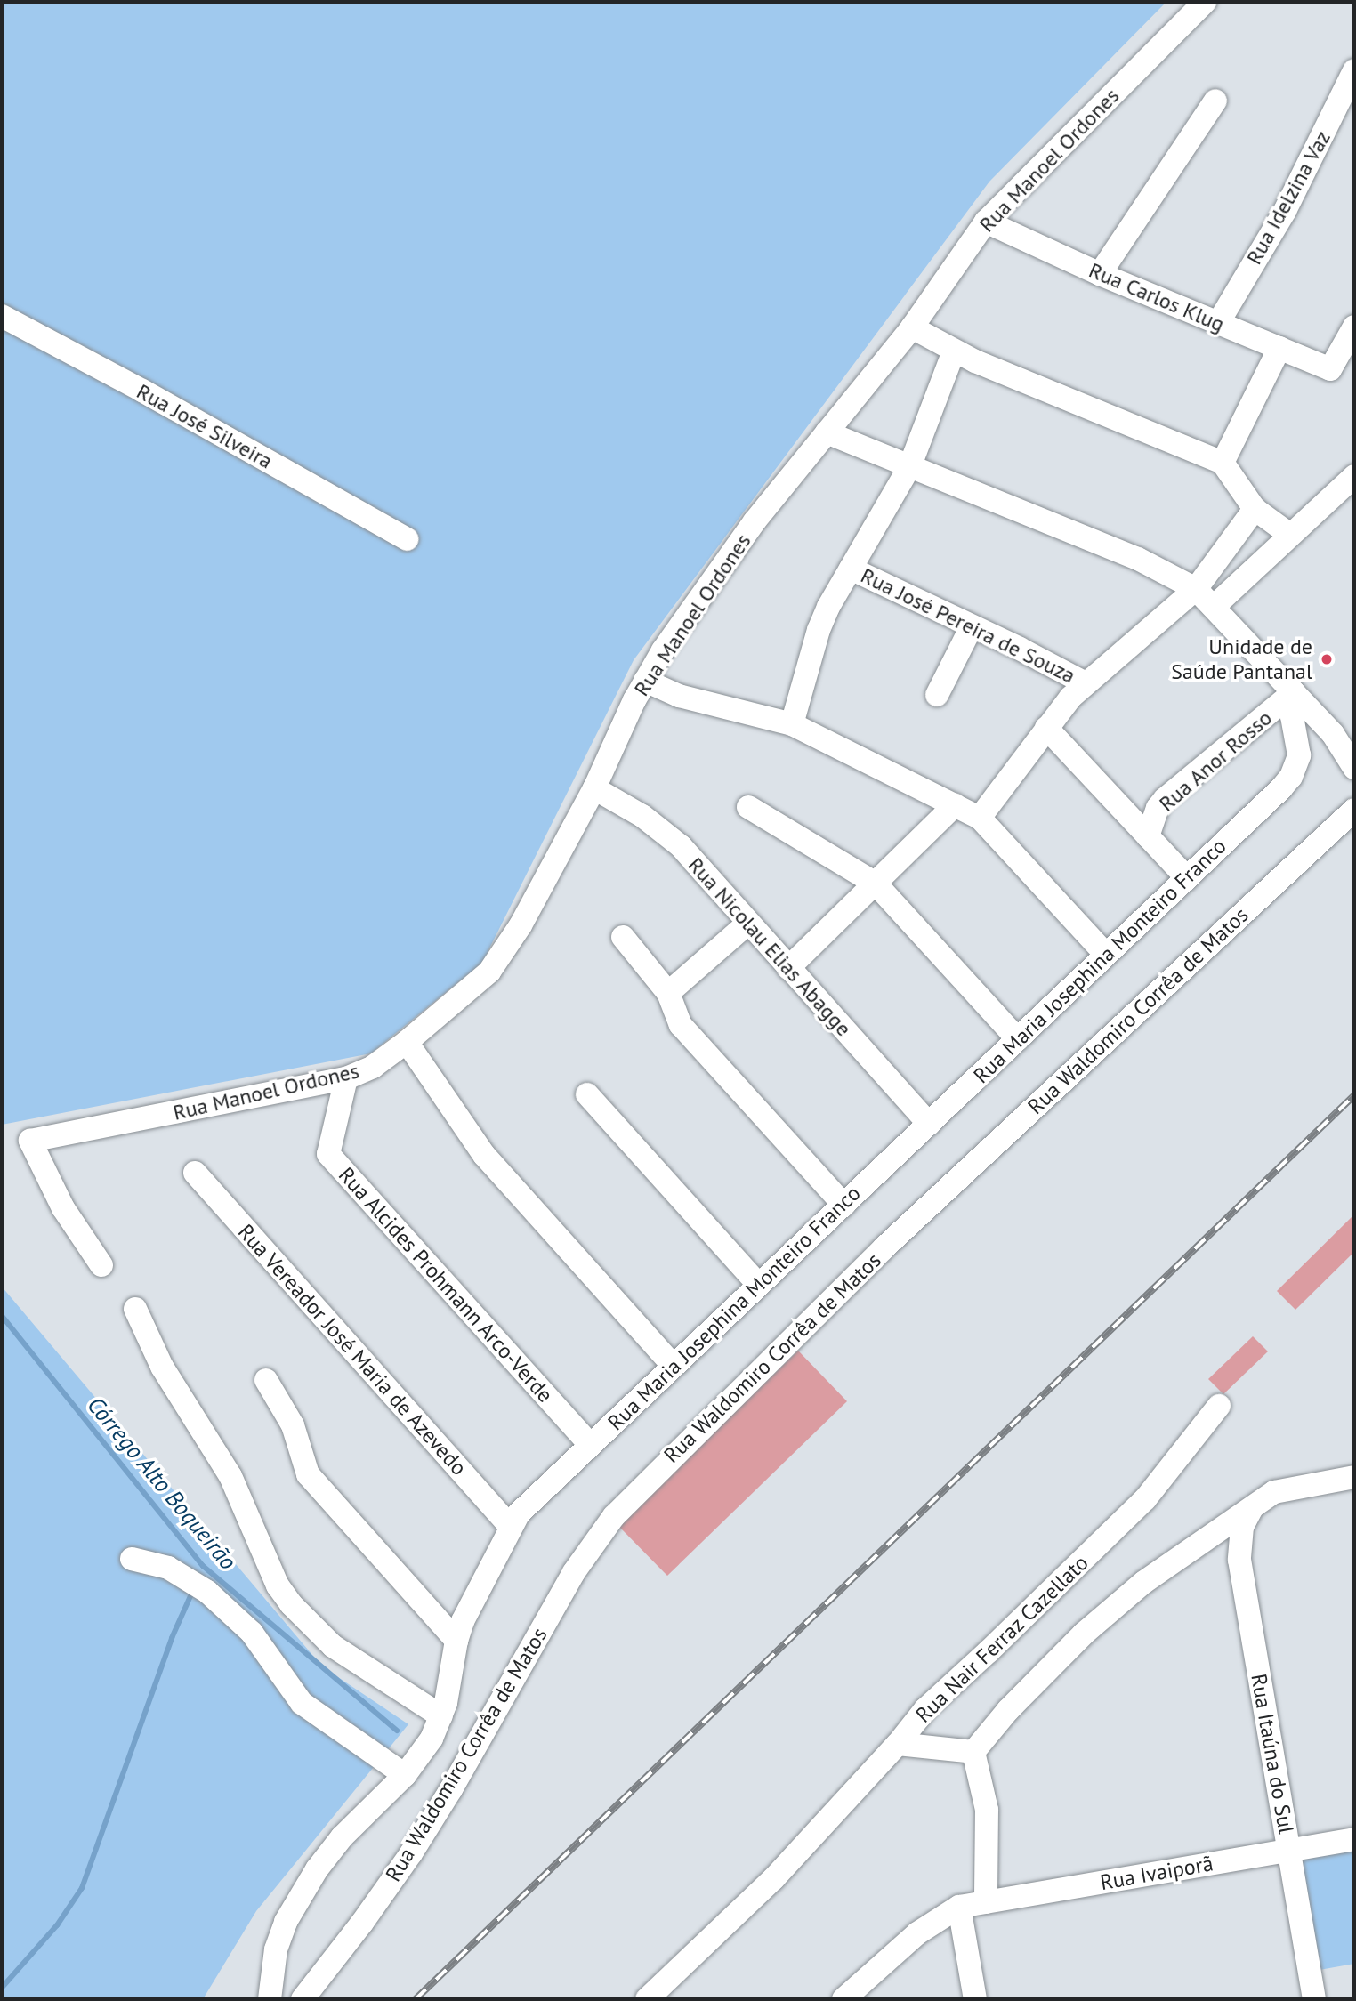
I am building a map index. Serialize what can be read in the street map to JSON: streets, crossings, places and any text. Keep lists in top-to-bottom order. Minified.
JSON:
{"streets":{"street":["Rua Manoel Ordones","Rua Idelzina Vaz","Rua Carlos Klug","Rua José Silveira","Rua José Pereira de Souza","Rua Anor Rosso","Rua Nicolau Elias Abagge","Rua Maria Josephina Monteiro Franco","Rua Waldomiro Corrêa de Matos","Rua Alcides Prohmann Arco-Verde","Rua Vereador José Maria de Azevedo","Rua Nair Ferraz Cazellato","Rua Itaúna do Sul","Rua Ivaiporã"]},"crossings":[["Rua Manoel Ordones","Rua Carlos Klug"],["Rua Manoel Ordones","Rua Nicolau Elias Abagge"],["Rua Manoel Ordones","Rua Alcides Prohmann Arco-Verde"],["Rua Idelzina Vaz","Rua Carlos Klug"],["Rua Anor Rosso","Rua Maria Josephina Monteiro Franco"],["Rua Nicolau Elias Abagge","Rua Maria Josephina Monteiro Franco"],["Rua Maria Josephina Monteiro Franco","Rua Alcides Prohmann Arco-Verde"],["Rua Maria Josephina Monteiro Franco","Rua Vereador José Maria de Azevedo"],["Rua Itaúna do Sul","Rua Ivaiporã"]],"water":["Córrego Alto Boqueirão"],"places":["Unidade de Saúde Pantanal"]}
